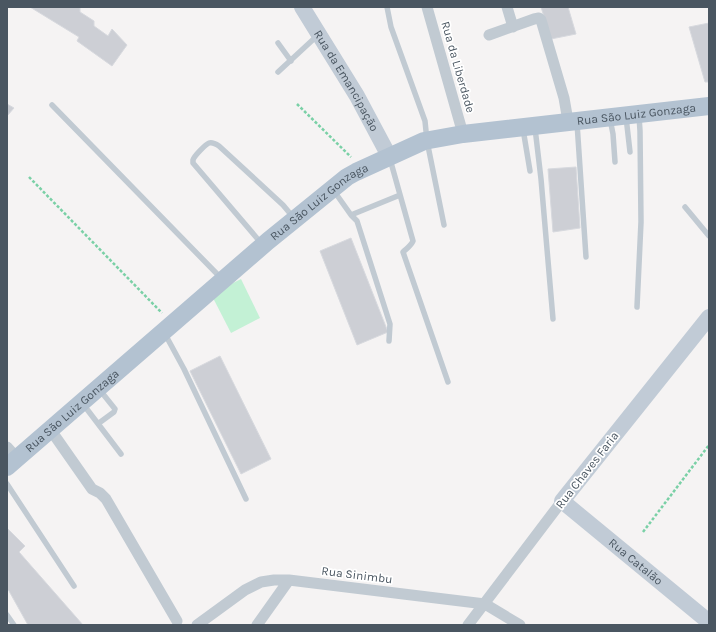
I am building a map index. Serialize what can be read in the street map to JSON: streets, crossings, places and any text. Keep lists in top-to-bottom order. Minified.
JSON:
{"streets":{"main road":["Rua da Emancipação","Rua São Luiz Gonzaga","Rua Chaves Faria","Rua Catalão"],"street":["Rua da Liberdade","Rua Sinimbu"]},"crossings":[["Rua da Liberdade","Rua São Luiz Gonzaga"],["Rua da Emancipação","Rua São Luiz Gonzaga"],["Rua Chaves Faria","Rua Catalão"],["Rua Chaves Faria","Rua Sinimbu"]]}
